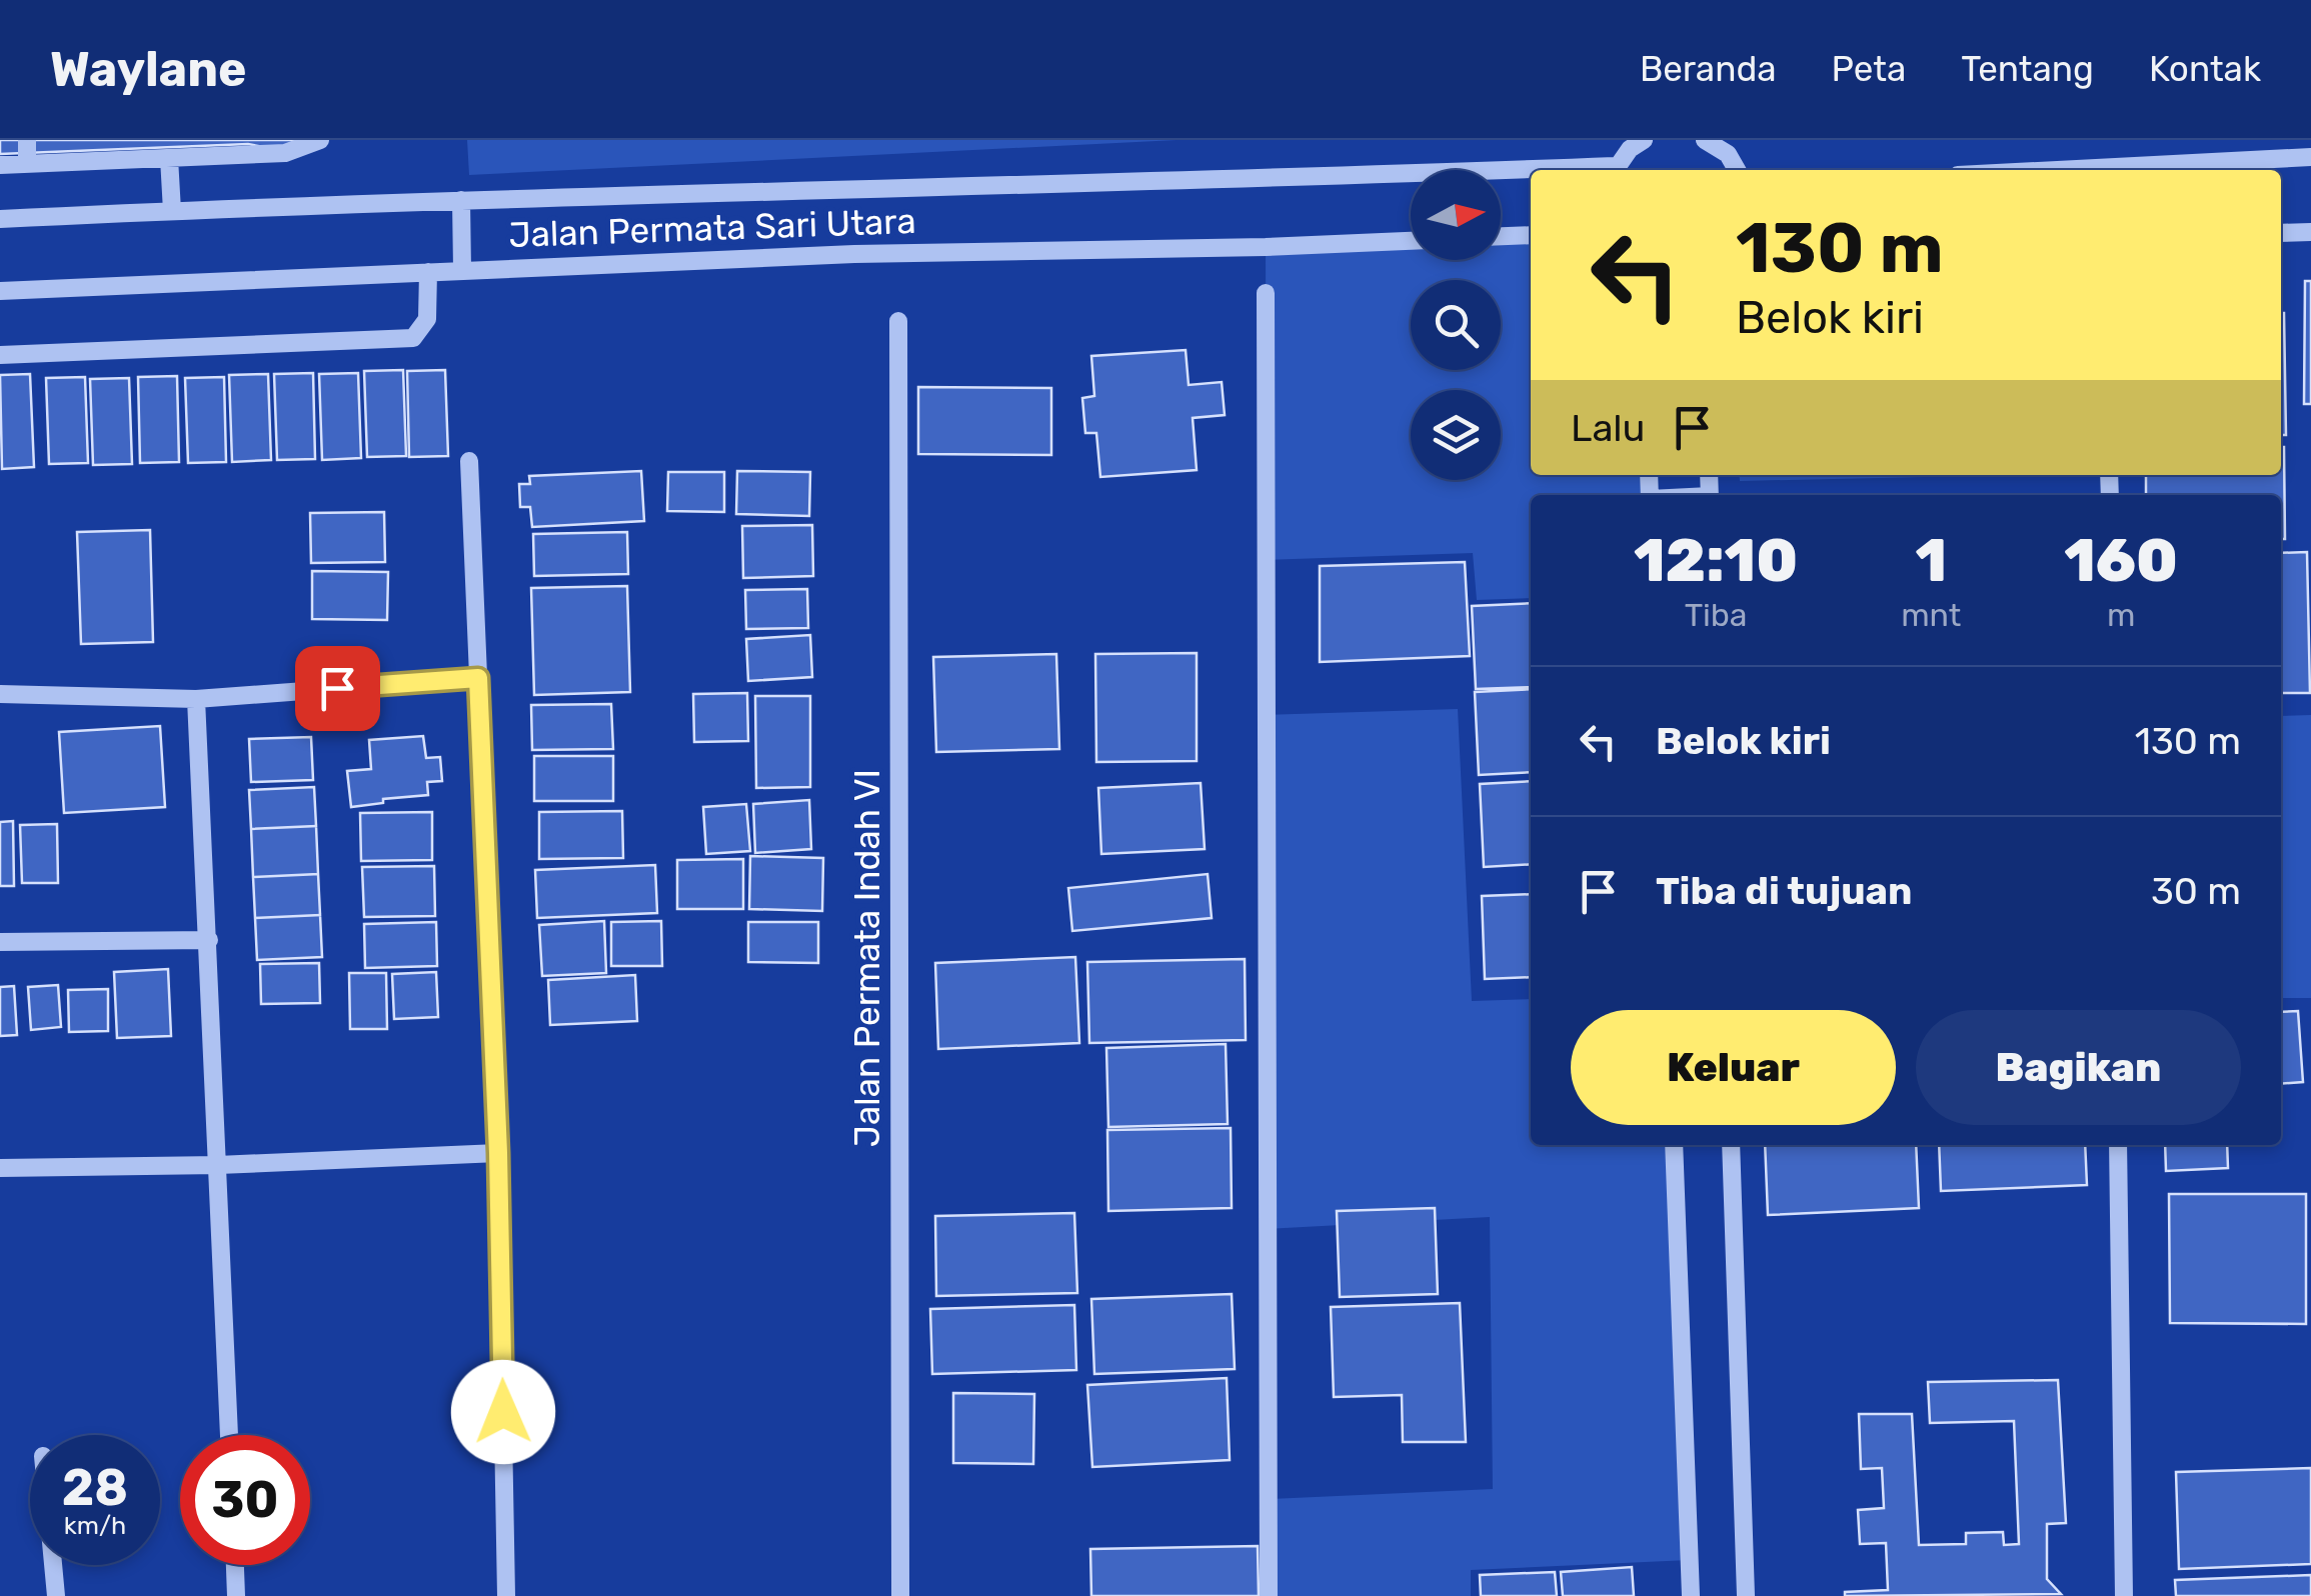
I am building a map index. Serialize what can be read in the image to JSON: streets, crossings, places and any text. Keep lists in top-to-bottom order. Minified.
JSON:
{"streets":{"street":["Jalan Permata Sari Utara","Jalan Permata Indah VI"]},"north":"right","page":{"header":"Waylane","nav":["Beranda","Peta","Tentang","Kontak"],"turn":["130 m","Belok kiri"],"then":"Lalu","eta":["12:10","Tiba","1","mnt","160","m"],"list":[{"name":"Belok kiri","value":"130 m"},{"name":"Tiba di tujuan","value":"30 m"}],"buttons":["Keluar","Bagikan"],"speed":"28 km/h","limit":"30"}}
